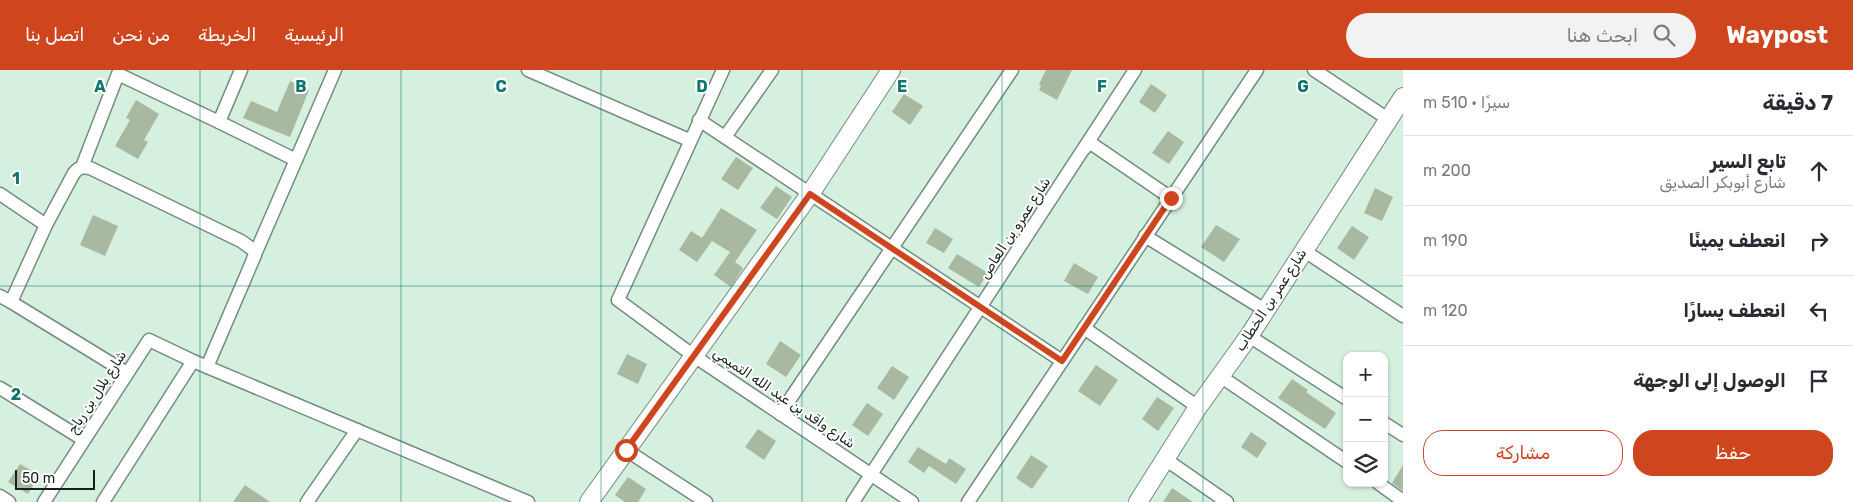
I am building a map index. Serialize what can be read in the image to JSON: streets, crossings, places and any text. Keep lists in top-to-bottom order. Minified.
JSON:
{"streets":{"street":["شارع عمرو بن العاص","شارع عمر بن الخطاب","شارع بلال بن رباح","شارع واقد بن عبد الله التميمي"]},"crossings":[["شارع عمرو بن العاص","شارع واقد بن عبد الله التميمي"]],"scale_bar":"50 m","page":{"header":"Waypost","search":"ابحث هنا","nav":["الرئيسية","الخريطة","من نحن","اتصل بنا"],"heading":["7 دقيقة","سيرًا · 510 m"],"list":[["تابع السير","شارع أبوبكر الصديق","200 m"],["انعطف يمينًا","190 m"],["انعطف يسارًا","120 m"],"الوصول إلى الوجهة"],"map_buttons":["+","−"],"buttons":["حفظ","مشاركة"],"scale":"50 m"},"grid":{"columns":["A","B","C","D","E","F","G"],"rows":["1","2"]}}
